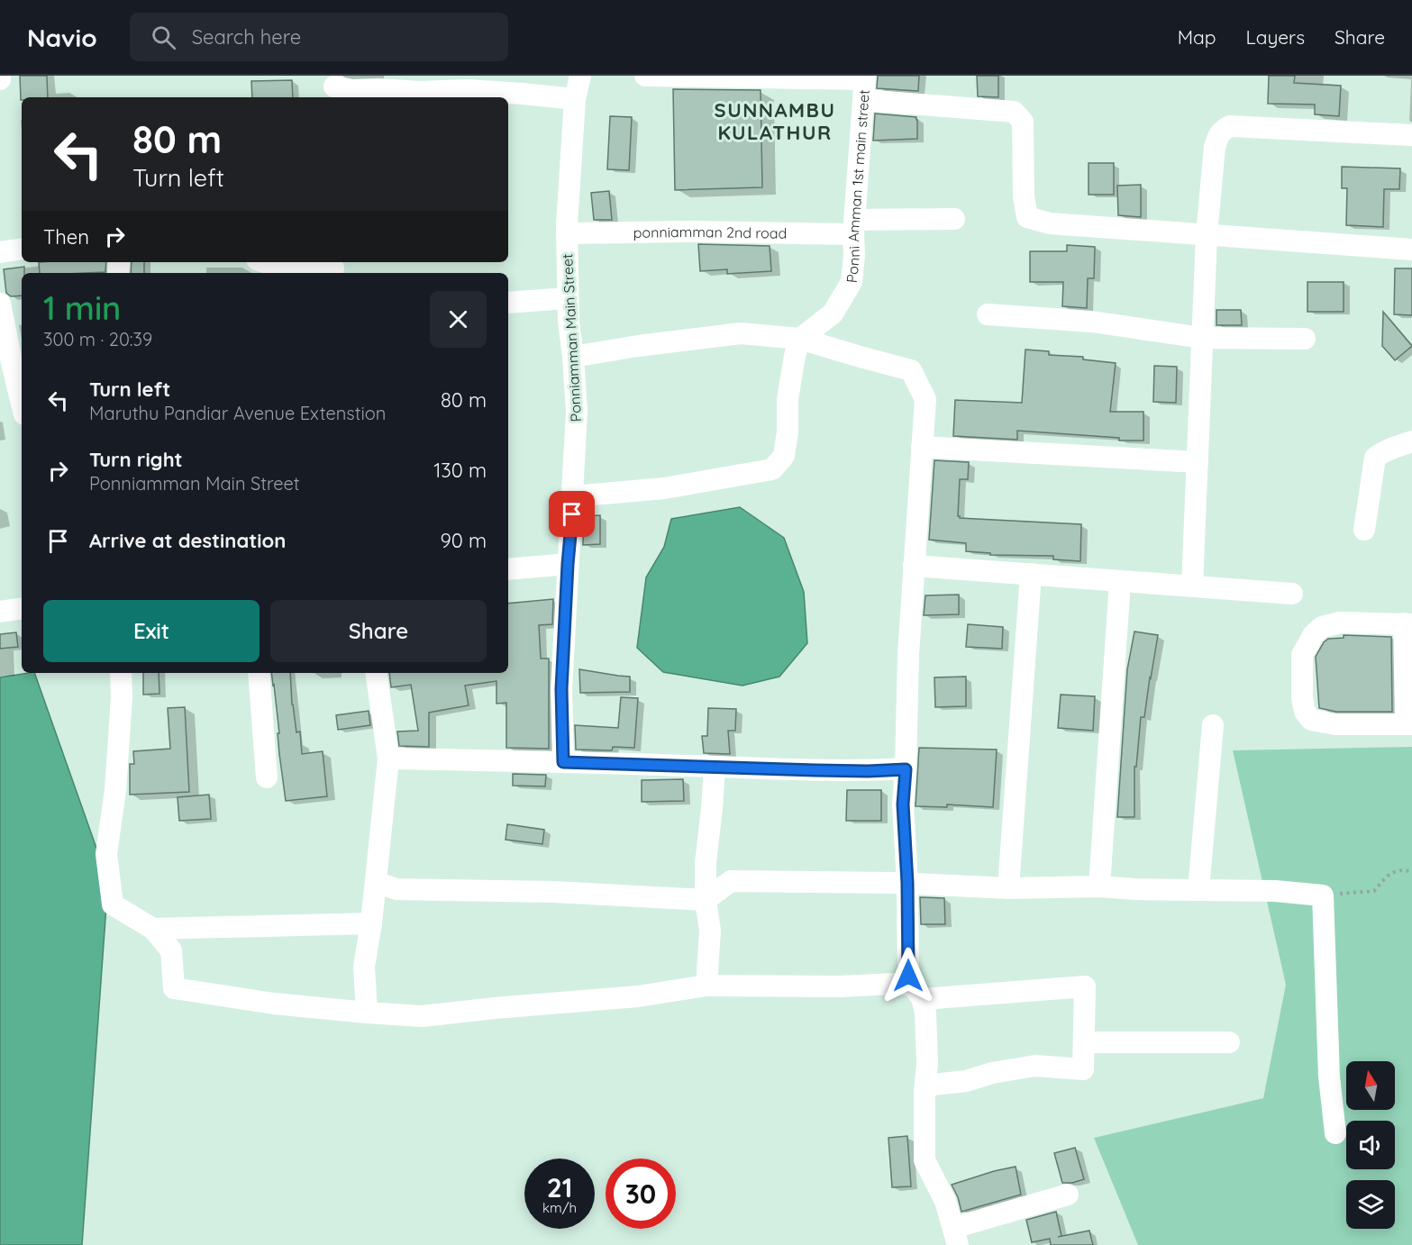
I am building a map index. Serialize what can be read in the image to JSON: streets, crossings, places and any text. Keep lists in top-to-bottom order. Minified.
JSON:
{"streets":{"street":["Ponni Amman 1st main street","ponniamman 2nd road","Ponniamman Main Street"]},"crossings":[["Ponni Amman 1st main street","ponniamman 2nd road"],["ponniamman 2nd road","Ponniamman Main Street"]],"districts":["SUNNAMBU KULATHUR"],"north":"top","page":{"header":"Navio","search":"Search here","nav":["Map","Layers","Share"],"turn":["80 m","Turn left"],"then":"Then","heading":["1 min","300 m · 20:39"],"list":[{"name":"Turn left","note":"Maruthu Pandiar Avenue Extenstion","value":"80 m"},{"name":"Turn right","note":"Ponniamman Main Street","value":"130 m"},{"name":"Arrive at destination","value":"90 m"}],"buttons":["Exit","Share"],"speed":"21 km/h","limit":"30"}}
